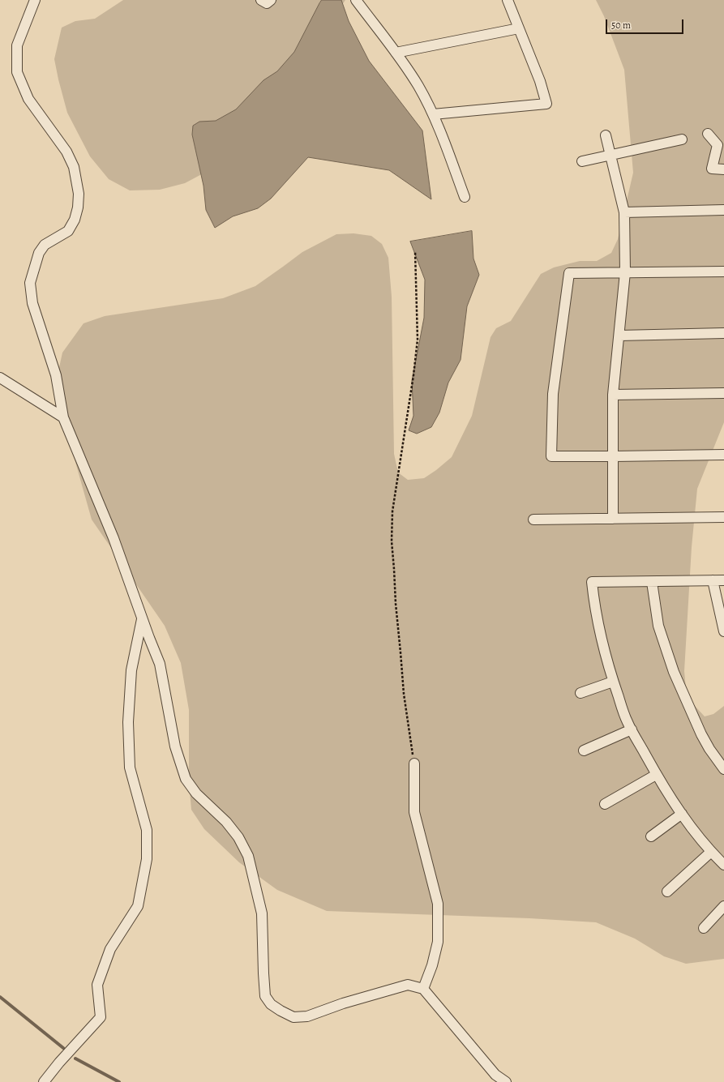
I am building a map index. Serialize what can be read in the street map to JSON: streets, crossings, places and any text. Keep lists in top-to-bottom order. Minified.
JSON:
{"scale_bar":"50 m"}
